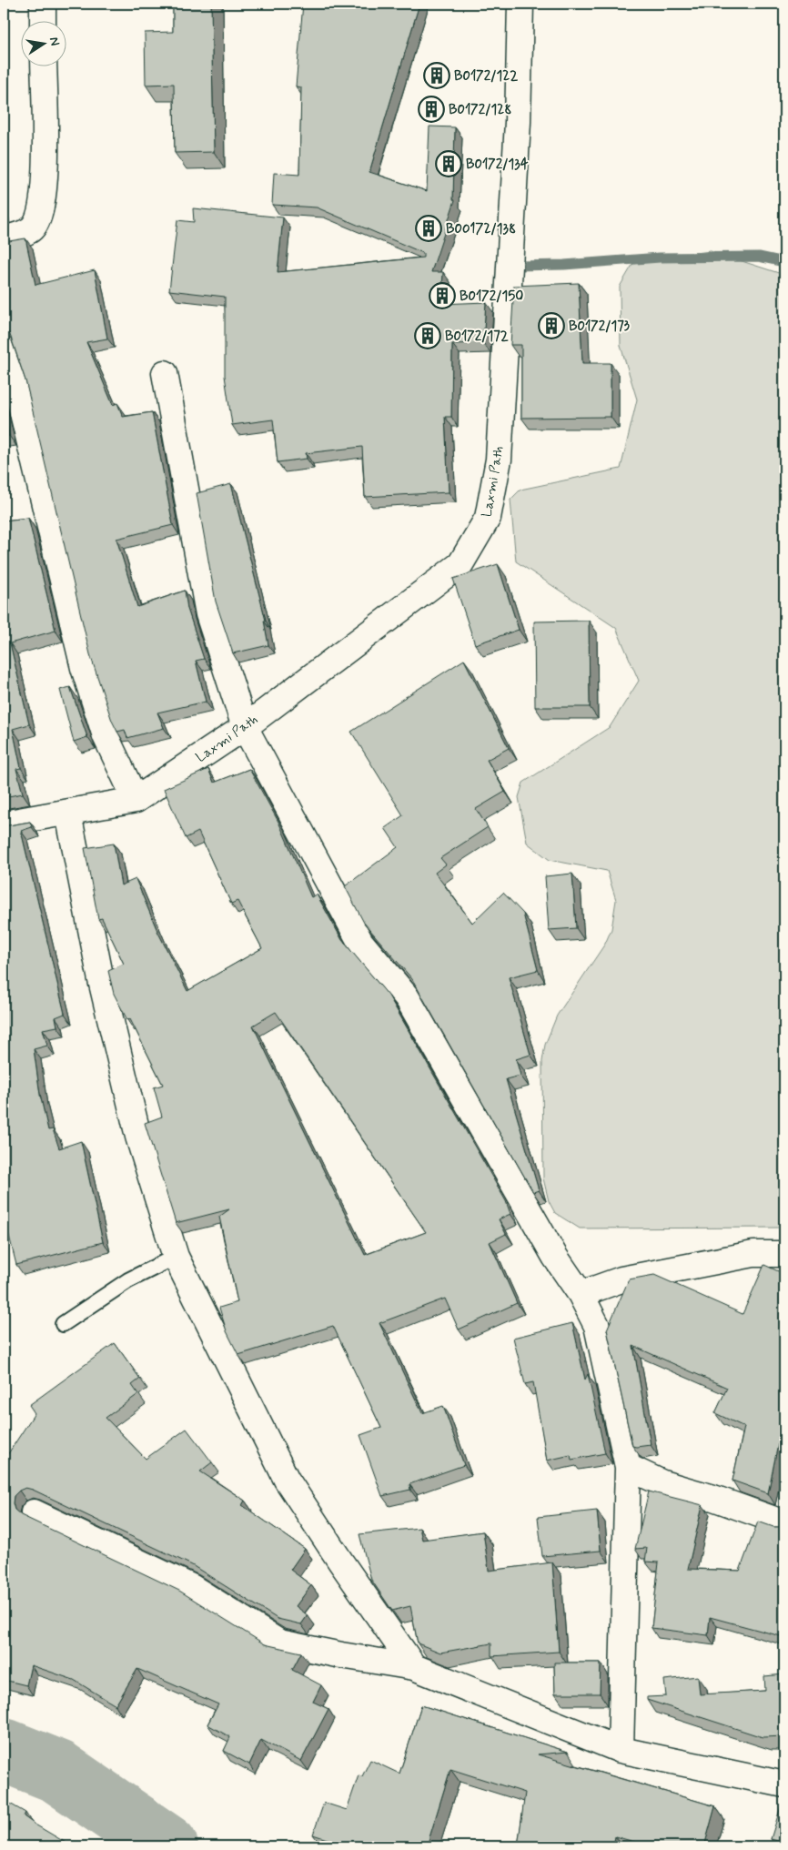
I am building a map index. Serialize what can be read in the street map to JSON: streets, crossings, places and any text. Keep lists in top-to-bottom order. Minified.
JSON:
{"streets":{"street":["Laxmi Path"]},"places":{"building":["B0172/122","B0172/128","B0172/134","B00172/138","B0172/150","B0172/173","B0172/172"]},"north":"right"}
